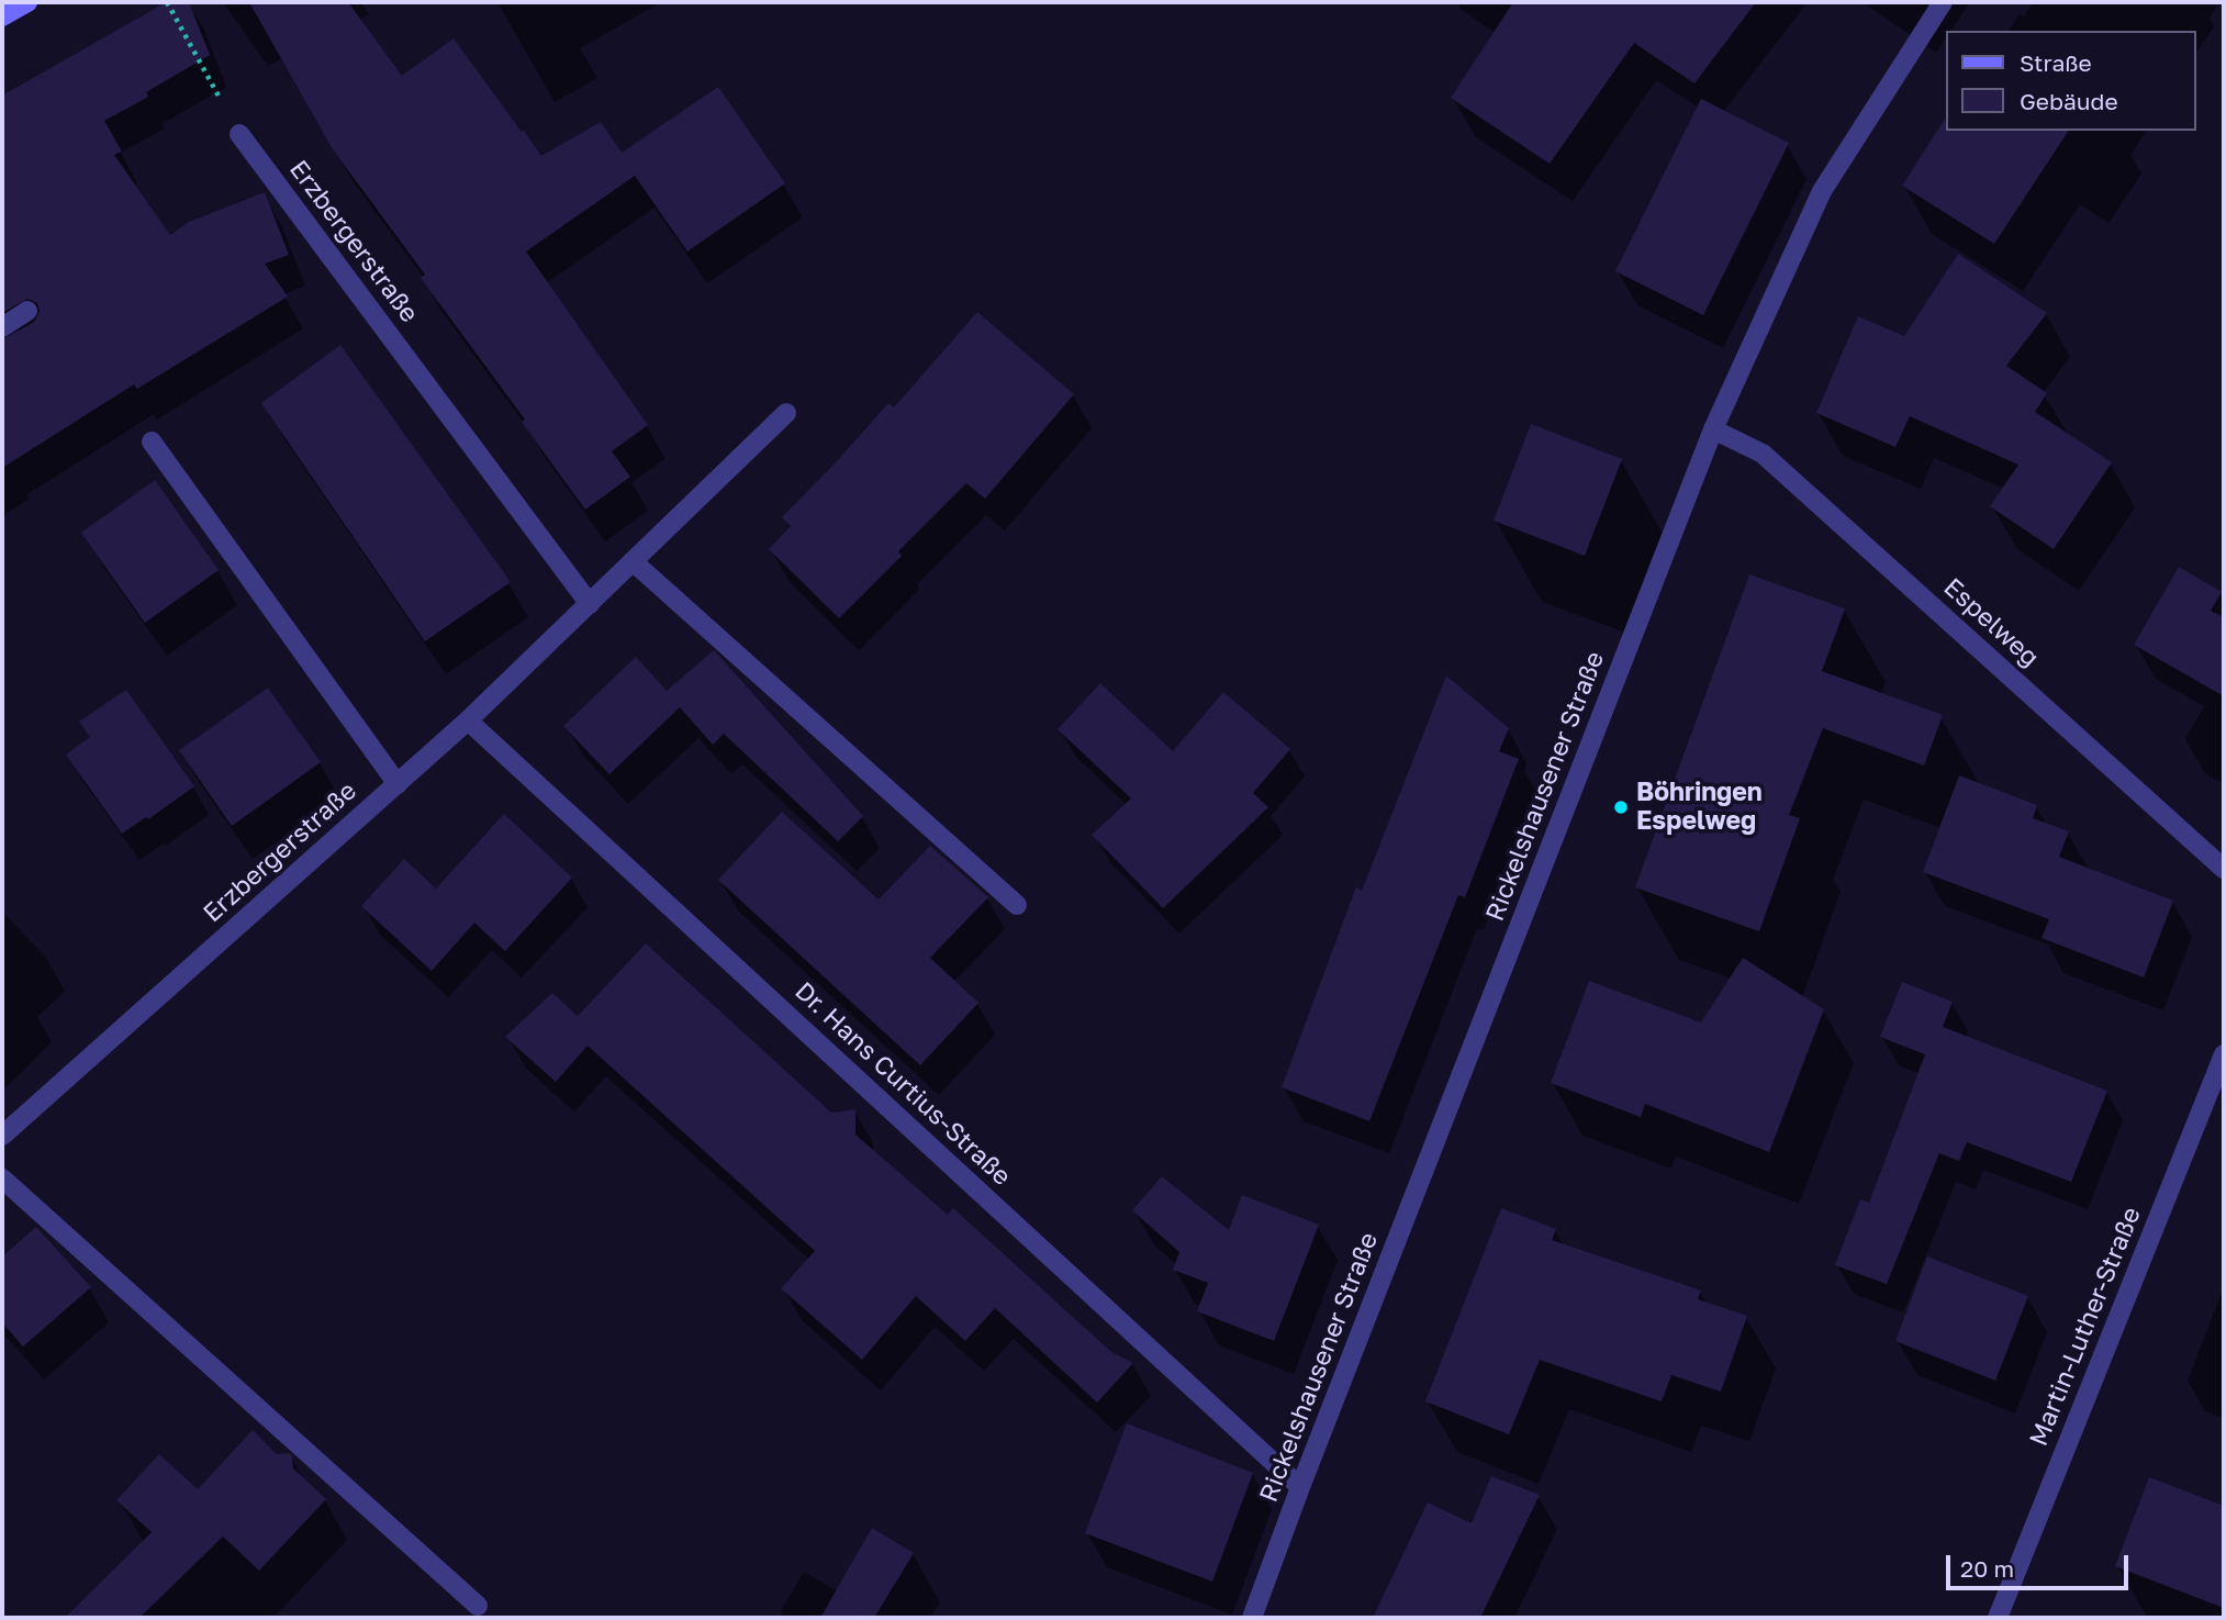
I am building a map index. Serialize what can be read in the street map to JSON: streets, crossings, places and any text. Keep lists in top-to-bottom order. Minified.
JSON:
{"streets":{"street":["Erzbergerstraße","Espelweg","Rickelshausener Straße","Dr. Hans Curtius-Straße","Martin-Luther-Straße"]},"crossings":[["Erzbergerstraße","Dr. Hans Curtius-Straße"],["Espelweg","Rickelshausener Straße"],["Rickelshausener Straße","Dr. Hans Curtius-Straße"]],"places":["Böhringen Espelweg"],"legend":["Straße","Gebäude"],"scale_bar":"20 m"}
